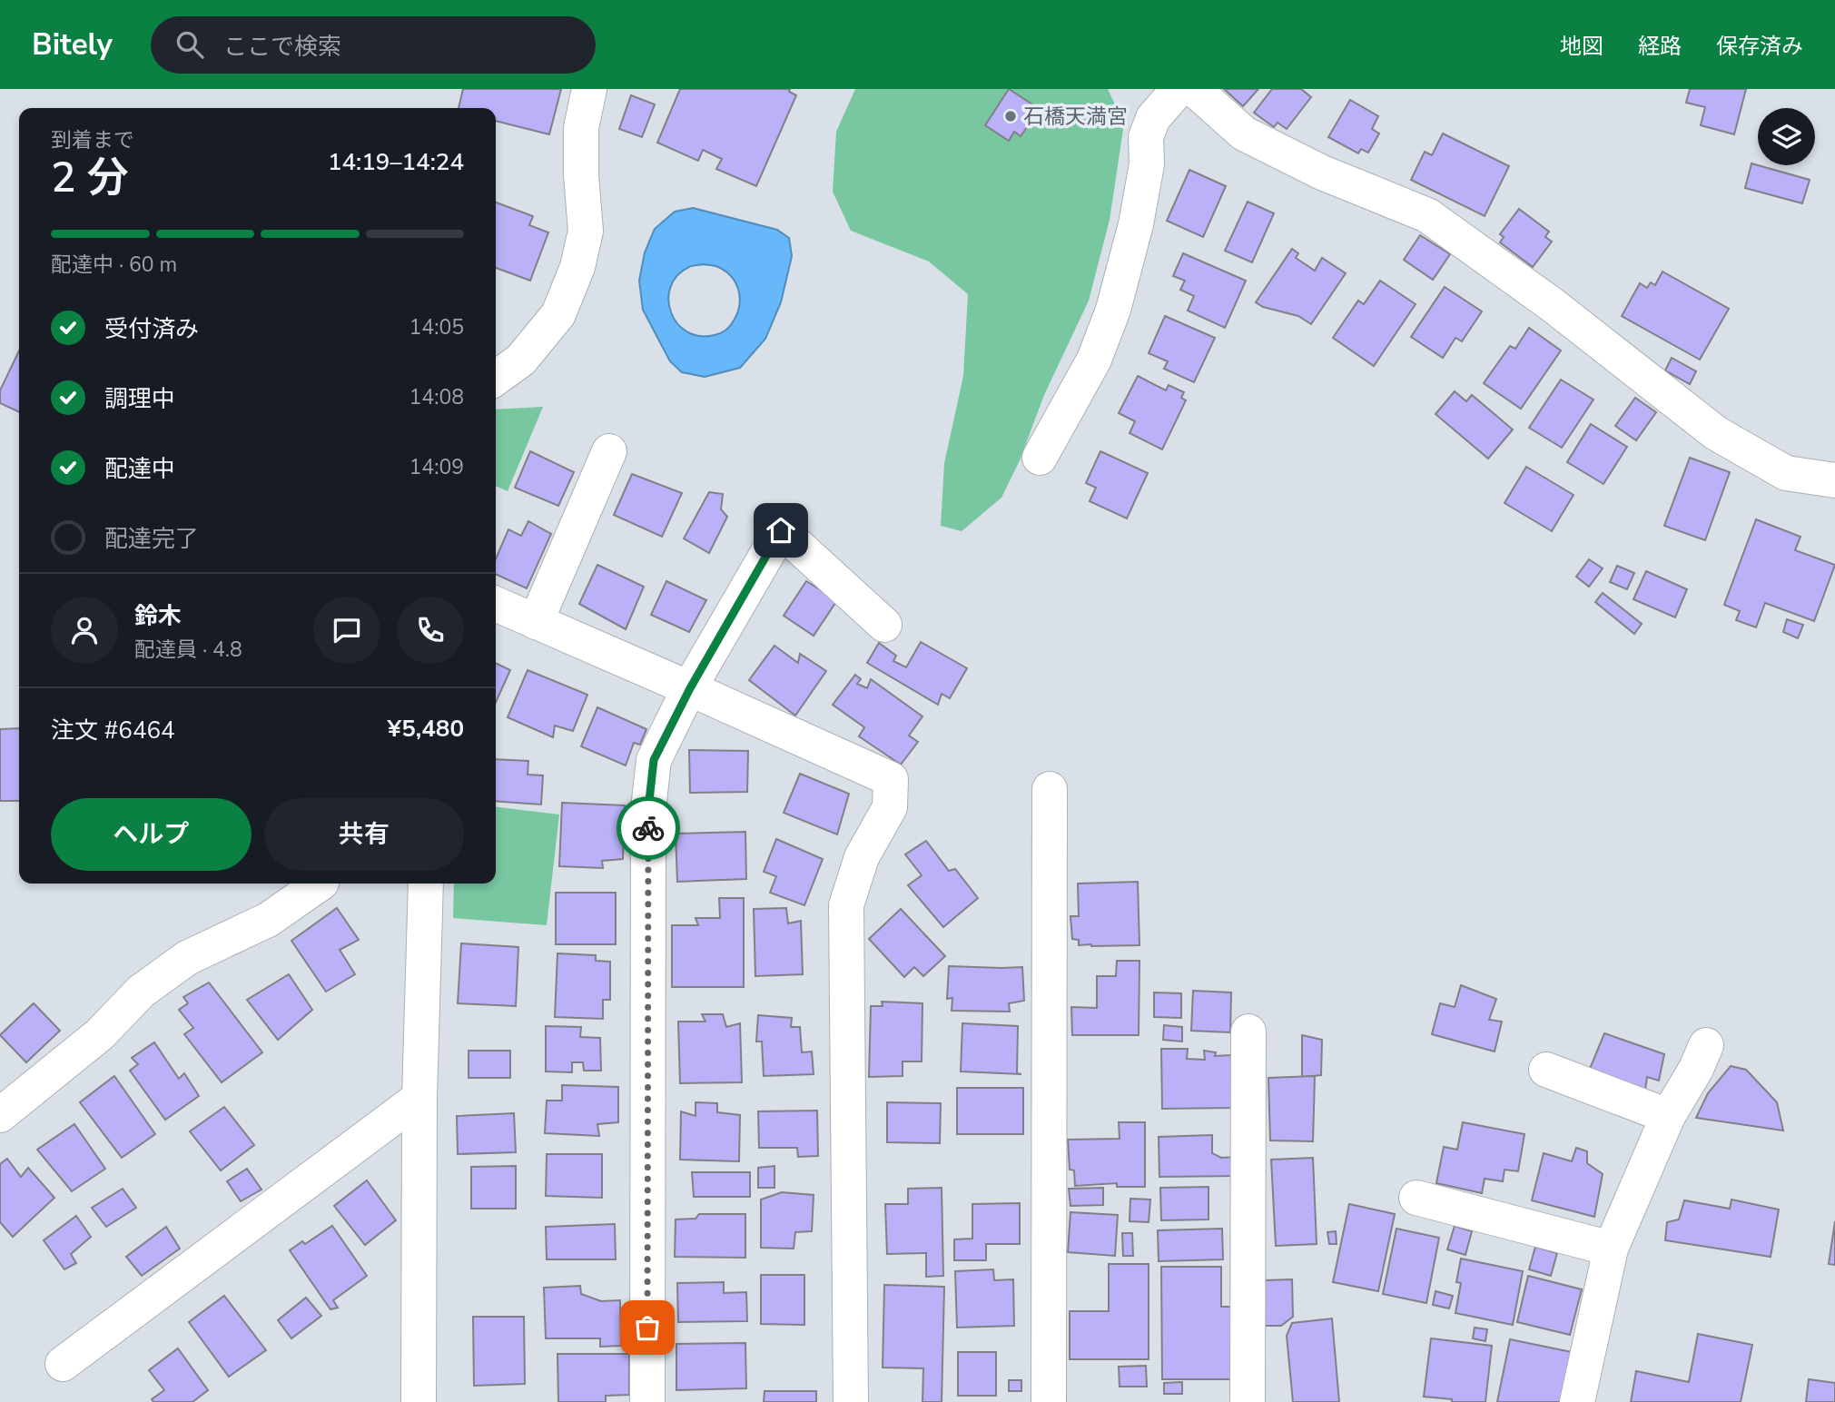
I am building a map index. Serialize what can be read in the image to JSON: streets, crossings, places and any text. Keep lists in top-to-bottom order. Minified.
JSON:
{"places":["石橋天満宮"],"page":{"header":"Bitely","search":"ここで検索","nav":["地図","経路","保存済み"],"heading":["2 分","到着まで","14:19–14:24"],"panel":["鈴木","配達員 · 4.8","注文 #6464","¥5,480"],"bar":"配達中 · 60 m","list":[["受付済み","14:05"],["調理中","14:08"],["配達中","14:09"],"配達完了"],"buttons":["ヘルプ","共有"]}}
